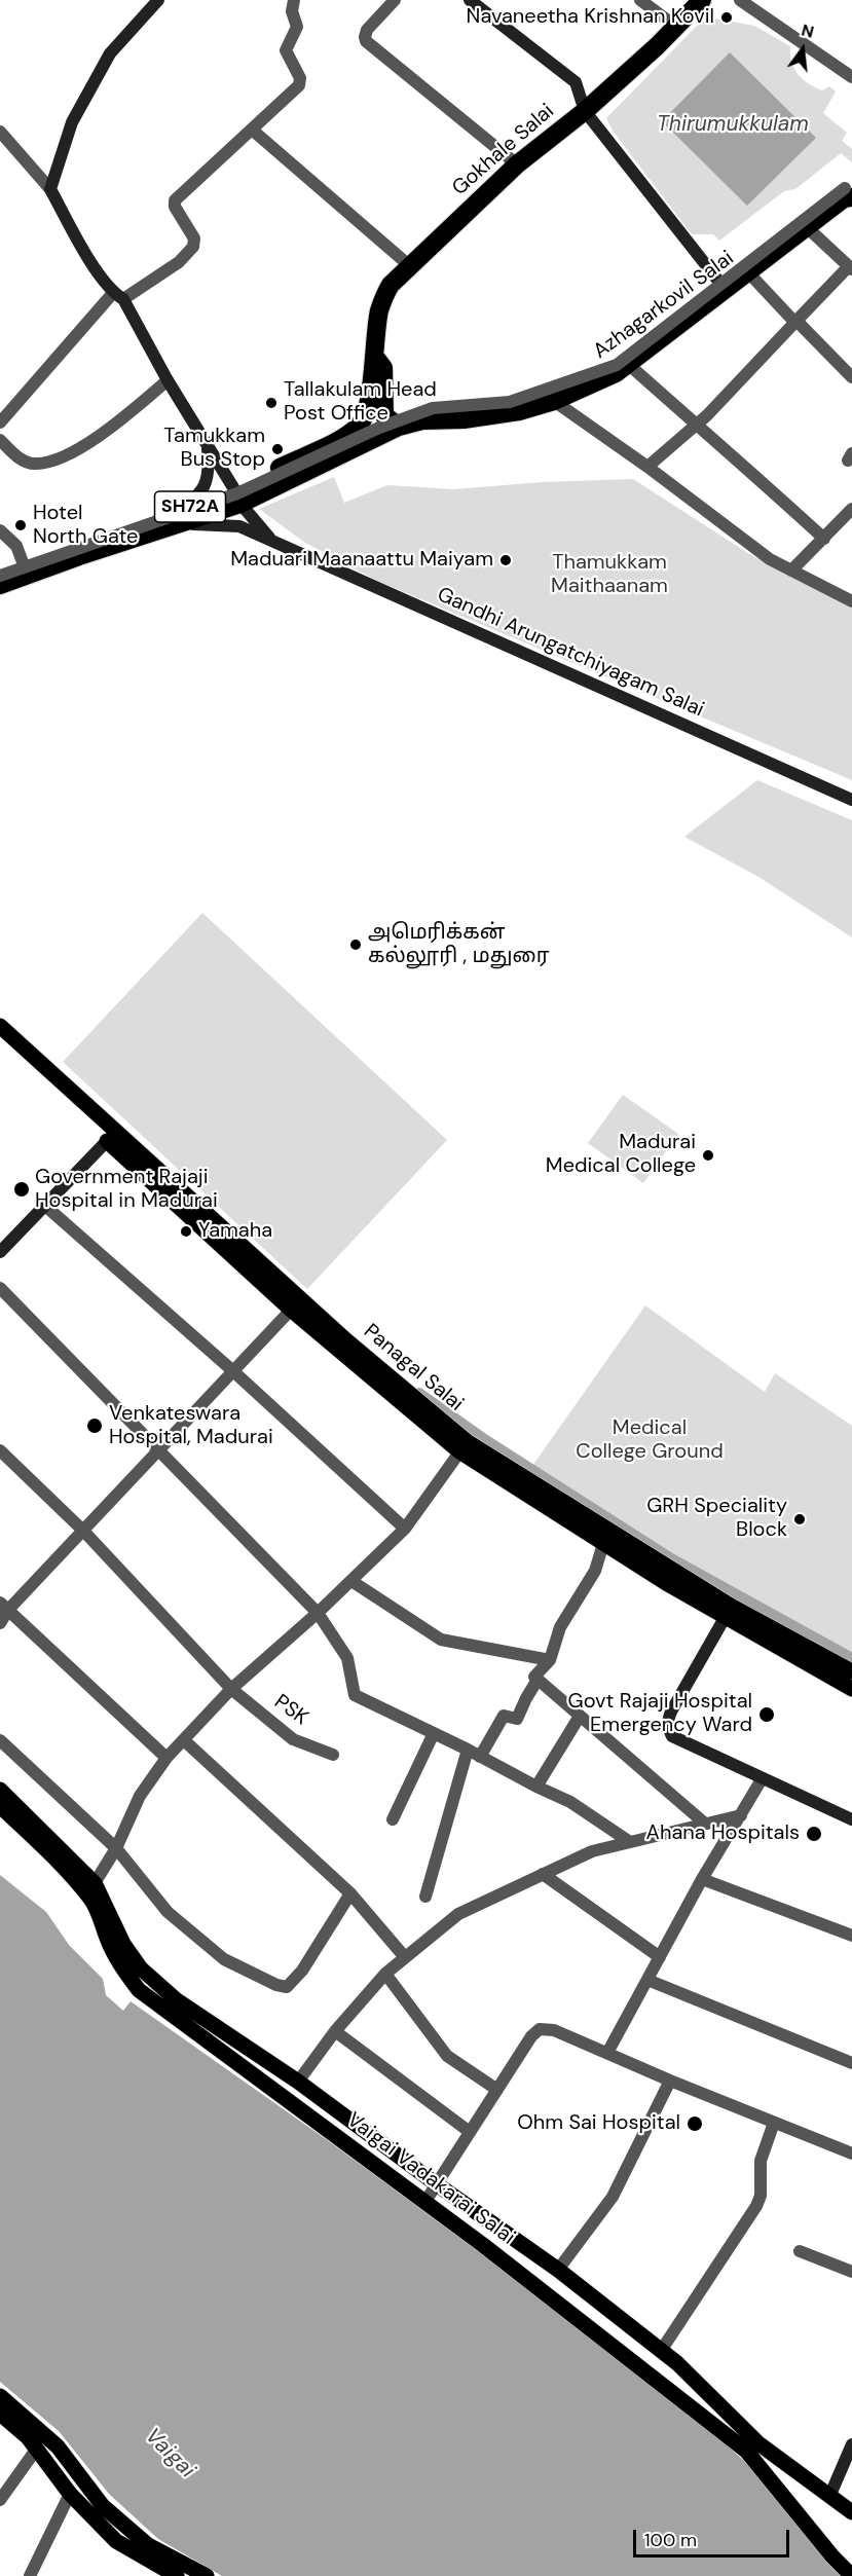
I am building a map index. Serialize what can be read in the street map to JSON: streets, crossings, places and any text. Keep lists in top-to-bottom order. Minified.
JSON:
{"streets":{"highway":["Gokhale Salai","Azhagarkovil Salai","SH72A"],"main road":["Panagal Salai","Vaigai Vadakarai Salai"],"street":["Gandhi Arungatchiyagam Salai","PSK"]},"crossings":[["Gokhale Salai","Azhagarkovil Salai"],["Azhagarkovil Salai","Gandhi Arungatchiyagam Salai"]],"water":["Thirumukkulam","Vaigai"],"parks":["Thamukkam Maithaanam","Medical College Ground"],"places":["Navaneetha Krishnan Kovil","Tallakulam Head Post Office","Tamukkam Bus Stop","Hotel North Gate","Maduari Maanaattu Maiyam","அமெரிக்கன் கல்லூரி , மதுரை","Madurai Medical College","Government Rajaji Hospital in Madurai","Yamaha","Venkateswara Hospital, Madurai","GRH Speciality Block","Govt Rajaji Hospital Emergency Ward","Ahana Hospitals","Ohm Sai Hospital"],"scale_bar":"100 m","north":"top"}
